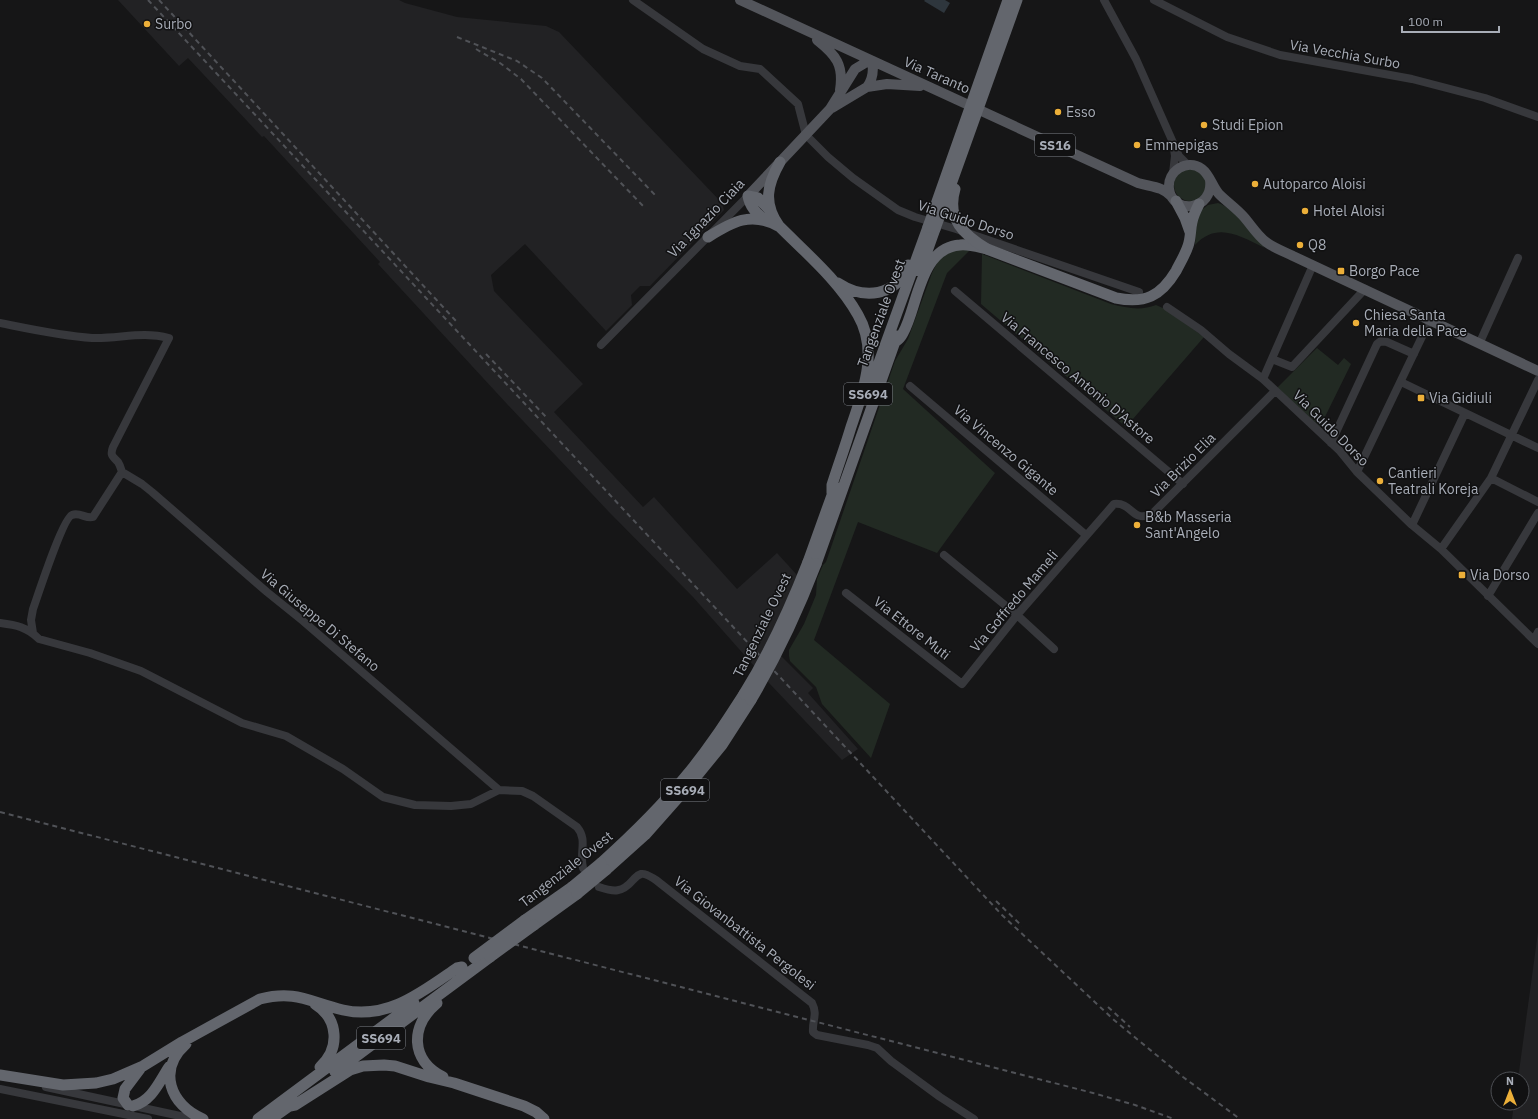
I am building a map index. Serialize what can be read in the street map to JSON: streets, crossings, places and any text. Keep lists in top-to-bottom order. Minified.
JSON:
{"streets":{"highway":["Tangenziale Ovest","SS694"],"main road":["Via Taranto","SS16","Via Ignazio Ciaia"],"street":["Via Vecchia Surbo","Via Guido Dorso","Via Francesco Antonio D'Astore","Via Vincenzo Gigante","Via Brizio Elia","Via Goffredo Mameli","Via Giuseppe Di Stefano","Via Ettore Muti","Via Giovanbattista Pergolesi"]},"crossings":[["Via Taranto","Via Ignazio Ciaia"],["Via Ignazio Ciaia","Via Guido Dorso"],["Via Guido Dorso","Via Brizio Elia"],["Via Francesco Antonio D'Astore","Via Brizio Elia"],["Via Vincenzo Gigante","Via Brizio Elia"],["Via Vincenzo Gigante","Via Goffredo Mameli"],["Via Brizio Elia","Via Goffredo Mameli"],["Via Goffredo Mameli","Via Ettore Muti"]],"places":{"other":["Surbo","Esso","Studi Epion","Emmepigas","Autoparco Aloisi","Hotel Aloisi","Q8","Chiesa Santa Maria della Pace","Cantieri Teatrali Koreja","B&b Masseria Sant'Angelo"],"transit":["Borgo Pace","Via Gidiuli","Via Dorso"]},"scale_bar":"100 m","north":"top"}
